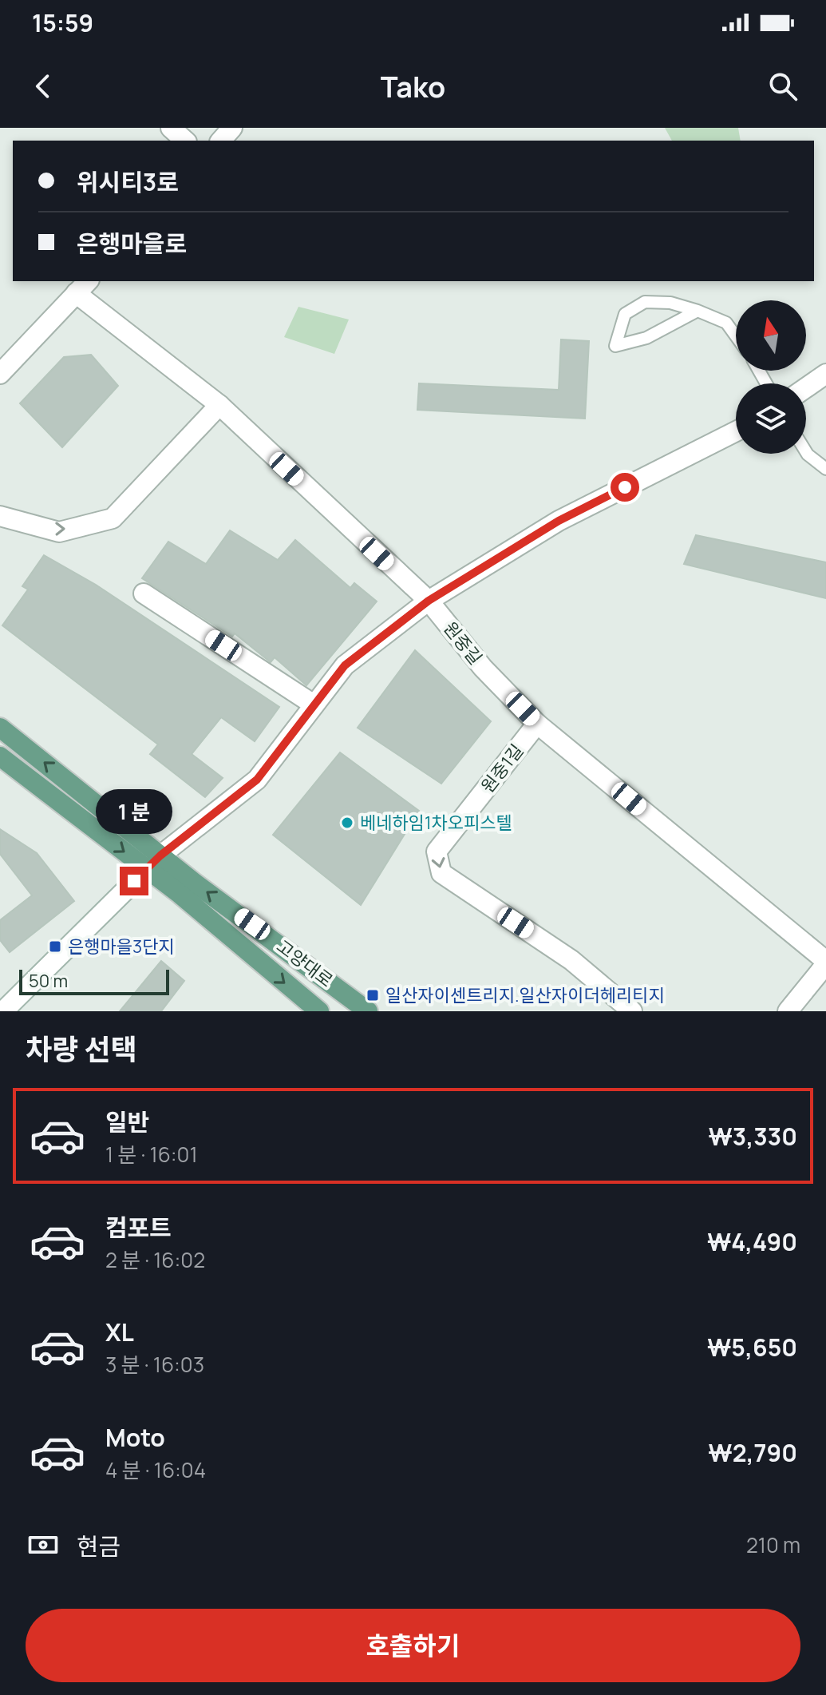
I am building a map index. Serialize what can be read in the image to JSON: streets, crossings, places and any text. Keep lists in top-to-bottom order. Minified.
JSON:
{"streets":{"main road":["고양대로"],"street":["원중길","원중1길"]},"crossings":[["원중길","원중1길"]],"places":{"other":["베네하임1차오피스텔"],"transit":["은행마을3단지","일산자이센트리지.일산자이더헤리티지"]},"scale_bar":"50 m","north":"top","page":{"status":"15:59","header":"Tako","banner":["위시티3로","은행마을로"],"bubble":"1 분","scale":"50 m","heading":"차량 선택","list":[{"name":"일반","note":"1 분 · 16:01","value":"₩3,330"},{"name":"컴포트","note":"2 분 · 16:02","value":"₩4,490"},{"name":"XL","note":"3 분 · 16:03","value":"₩5,650"},{"name":"Moto","note":"4 분 · 16:04","value":"₩2,790"}],"pay":["현금","210 m"],"buttons":"호출하기"}}
